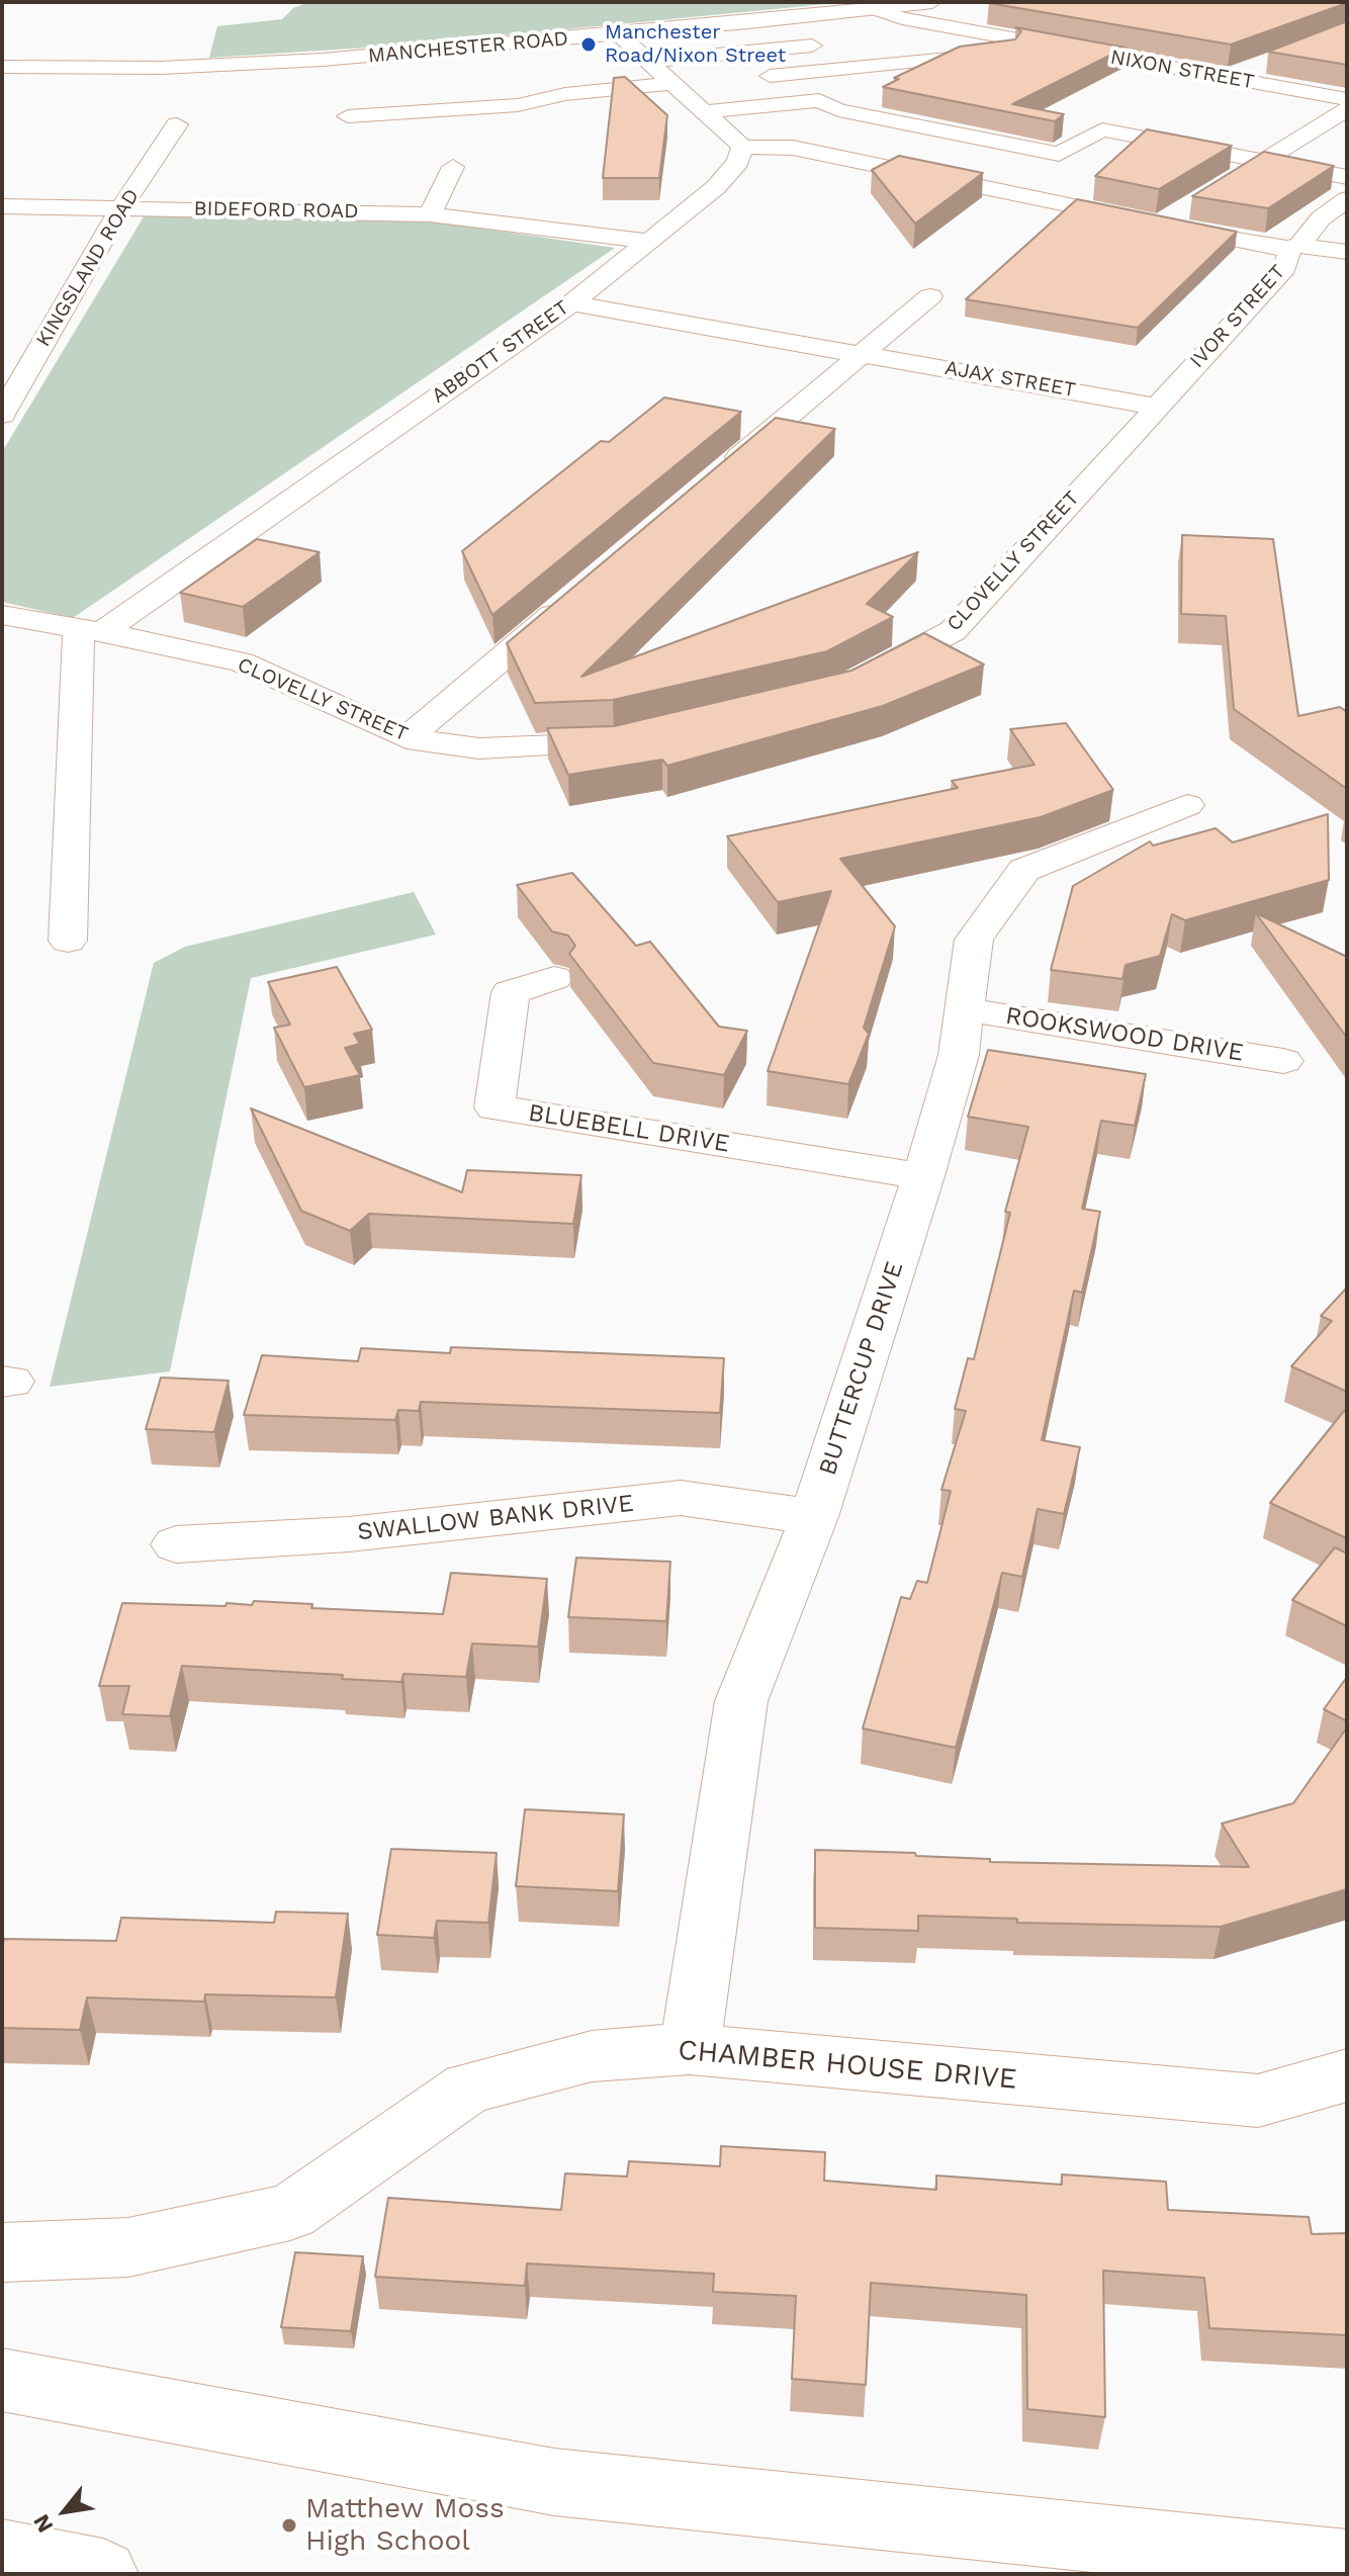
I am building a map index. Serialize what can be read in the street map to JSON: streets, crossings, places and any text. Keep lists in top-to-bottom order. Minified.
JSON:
{"streets":{"street":["MANCHESTER ROAD","NIXON STREET","BIDEFORD ROAD","KINGSLAND ROAD","IVOR STREET","ABBOTT STREET","AJAX STREET","CLOVELLY STREET","ROOKSWOOD DRIVE","BLUEBELL DRIVE","BUTTERCUP DRIVE","SWALLOW BANK DRIVE","CHAMBER HOUSE DRIVE"]},"crossings":[["MANCHESTER ROAD","NIXON STREET"],["BIDEFORD ROAD","KINGSLAND ROAD"],["BIDEFORD ROAD","ABBOTT STREET"],["IVOR STREET","AJAX STREET"],["IVOR STREET","CLOVELLY STREET"],["ABBOTT STREET","AJAX STREET"],["ABBOTT STREET","CLOVELLY STREET"],["AJAX STREET","CLOVELLY STREET"],["ROOKSWOOD DRIVE","BUTTERCUP DRIVE"],["BLUEBELL DRIVE","BUTTERCUP DRIVE"],["BUTTERCUP DRIVE","SWALLOW BANK DRIVE"],["BUTTERCUP DRIVE","CHAMBER HOUSE DRIVE"]],"places":["Manchester Road/Nixon Street","Matthew Moss High School"],"north":"bottom left"}
